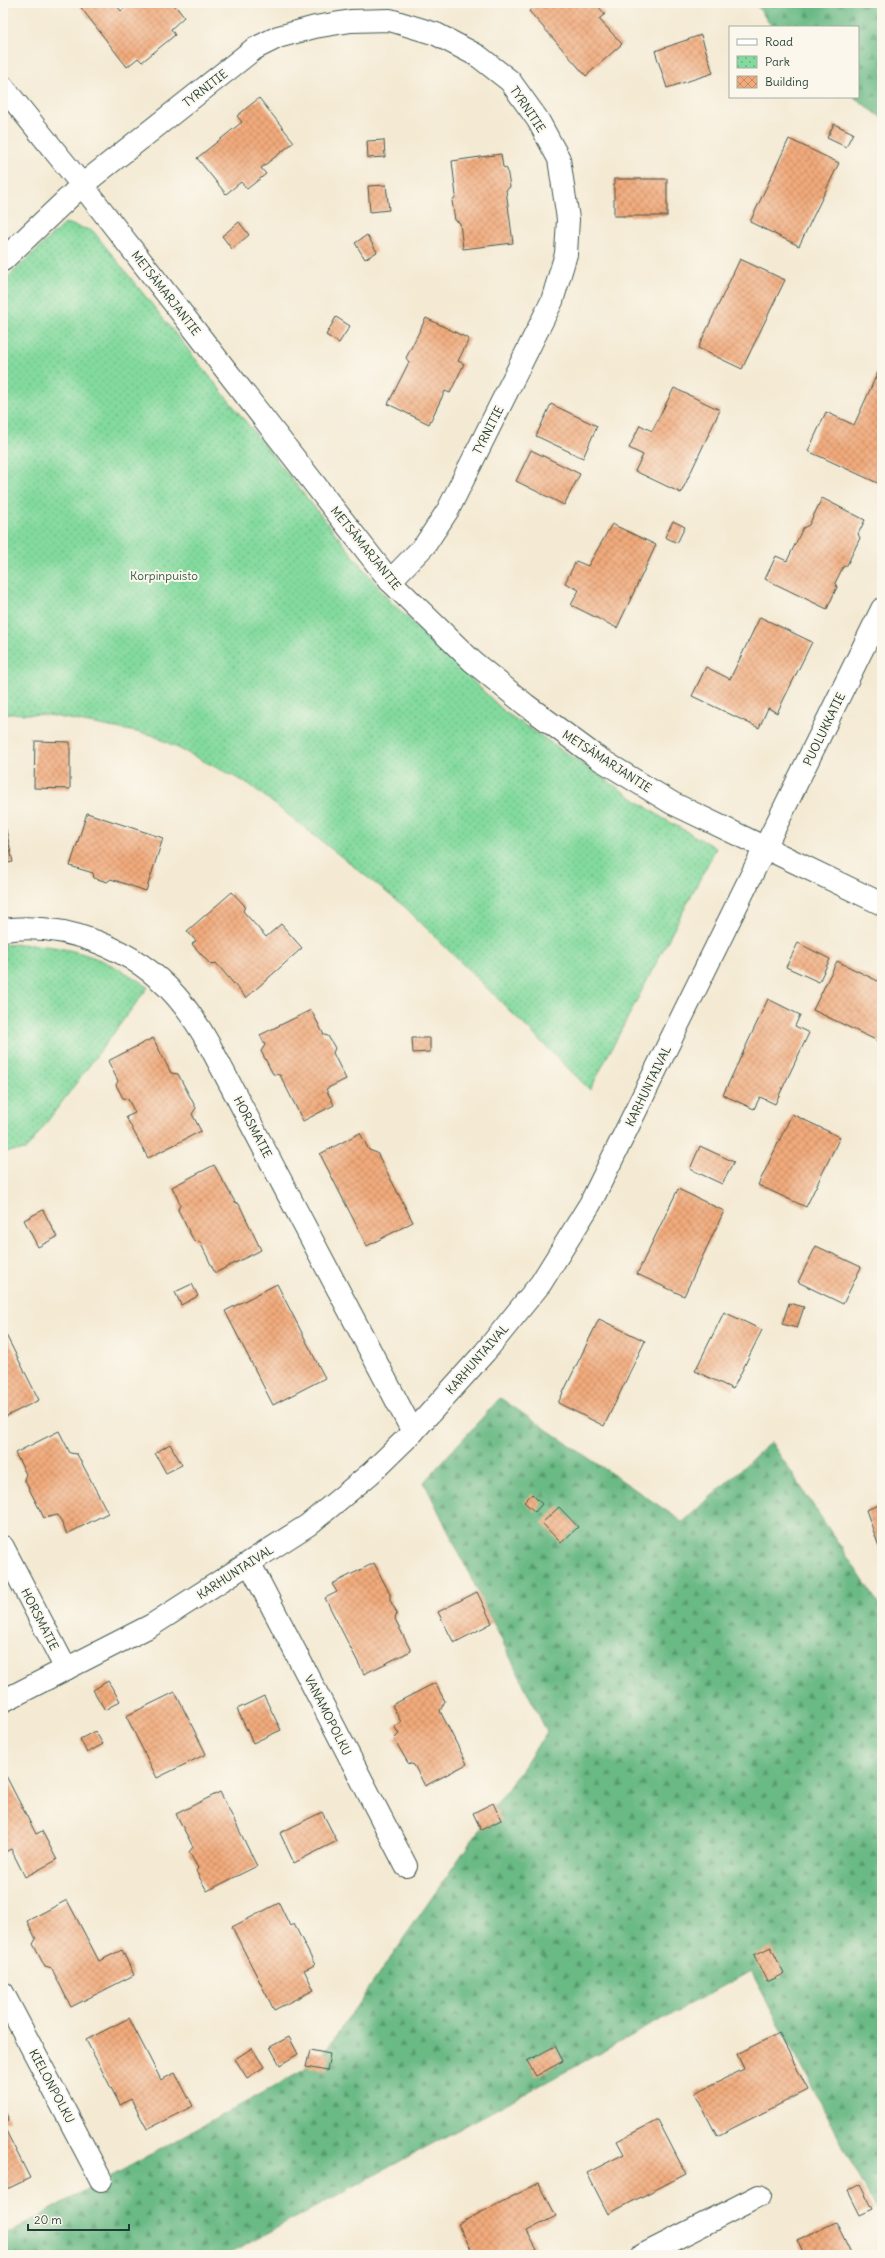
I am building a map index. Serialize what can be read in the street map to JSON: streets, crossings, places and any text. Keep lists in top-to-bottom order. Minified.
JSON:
{"streets":{"street":["TYRNITIE","METSÄMARJANTIE","PUOLUKKATIE","KARHUNTAIVAL","HORSMATIE","VANAMOPOLKU","KIELONPOLKU"]},"crossings":[["TYRNITIE","METSÄMARJANTIE"],["METSÄMARJANTIE","PUOLUKKATIE"],["METSÄMARJANTIE","KARHUNTAIVAL"],["PUOLUKKATIE","KARHUNTAIVAL"],["KARHUNTAIVAL","HORSMATIE"],["KARHUNTAIVAL","VANAMOPOLKU"]],"parks":["Korpinpuisto"],"legend":["Road","Park","Building"],"scale_bar":"20 m"}
